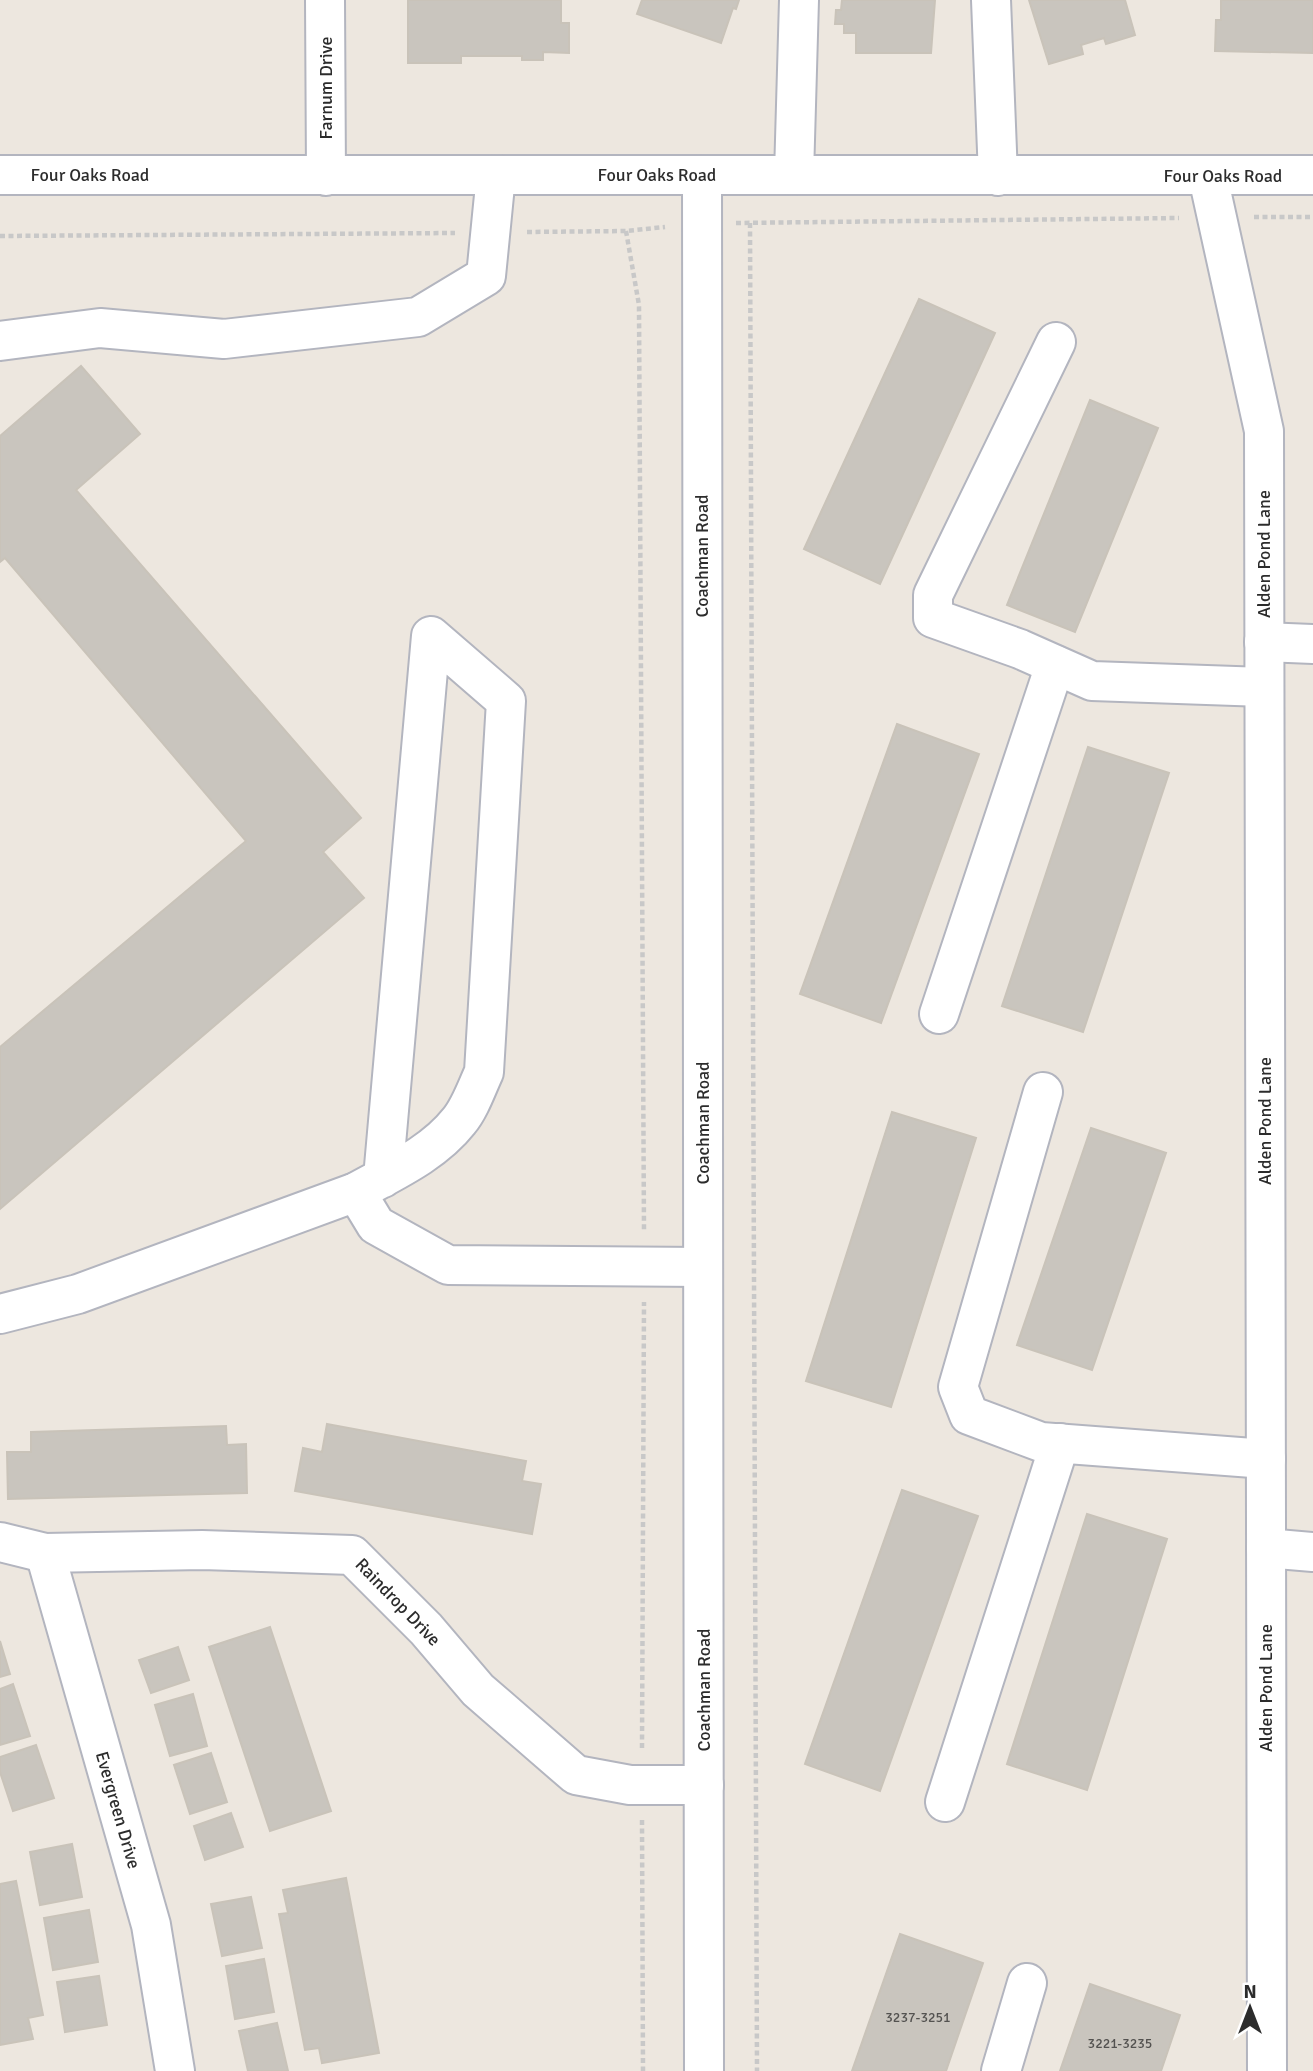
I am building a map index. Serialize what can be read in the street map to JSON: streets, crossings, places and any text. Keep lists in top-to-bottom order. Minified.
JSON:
{"streets":{"street":["Farnum Drive","Four Oaks Road","Alden Pond Lane","Coachman Road","Raindrop Drive","Evergreen Drive"]},"crossings":[["Farnum Drive","Four Oaks Road"],["Four Oaks Road","Alden Pond Lane"],["Four Oaks Road","Coachman Road"],["Coachman Road","Raindrop Drive"],["Raindrop Drive","Evergreen Drive"]],"house_numbers":["3237-3251","3221-3235"],"north":"top"}
